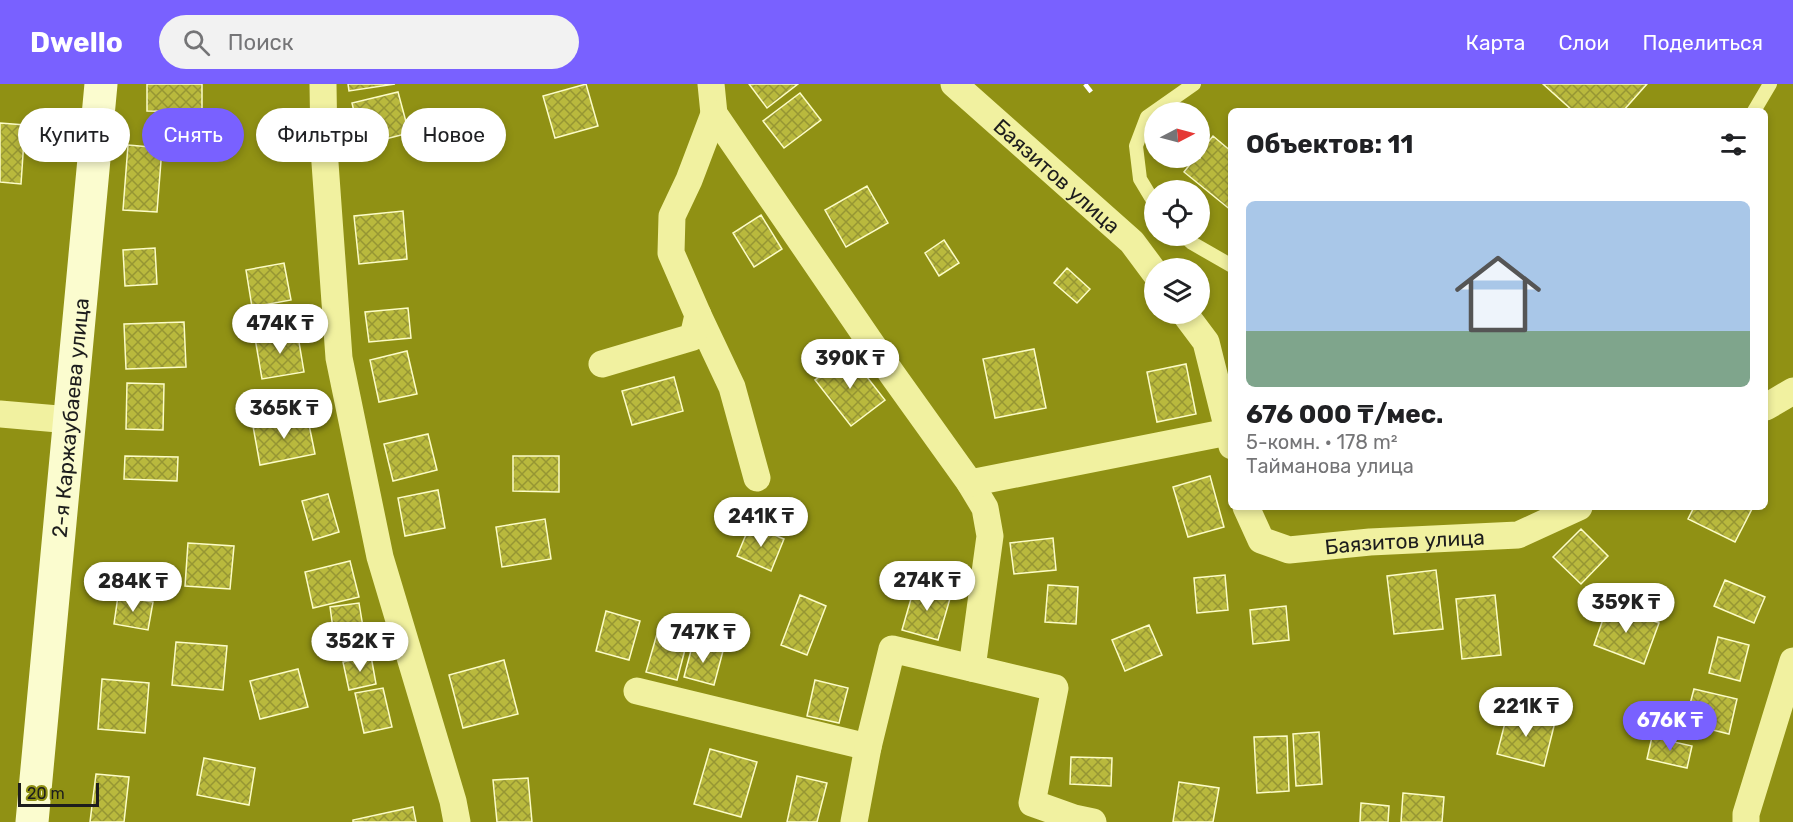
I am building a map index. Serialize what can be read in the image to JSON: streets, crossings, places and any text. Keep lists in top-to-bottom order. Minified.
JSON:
{"streets":{"street":["Баязитов улица","2-я Каржаубаева улица"]},"scale_bar":"20 m","north":"right","page":{"header":"Dwello","search":"Поиск","nav":["Карта","Слои","Поделиться"],"chip":["Купить","Снять","Фильтры","Новое"],"heading":"Объектов: 11","list":[{"name":"676 000 ₸/мес.","note":"5-комн. · 178 m² · Тайманова улица"}],"price":["474K ₸","390K ₸","365K ₸","241K ₸","274K ₸","284K ₸","359K ₸","747K ₸","352K ₸","221K ₸","676K ₸"],"scale":"20 m"}}
